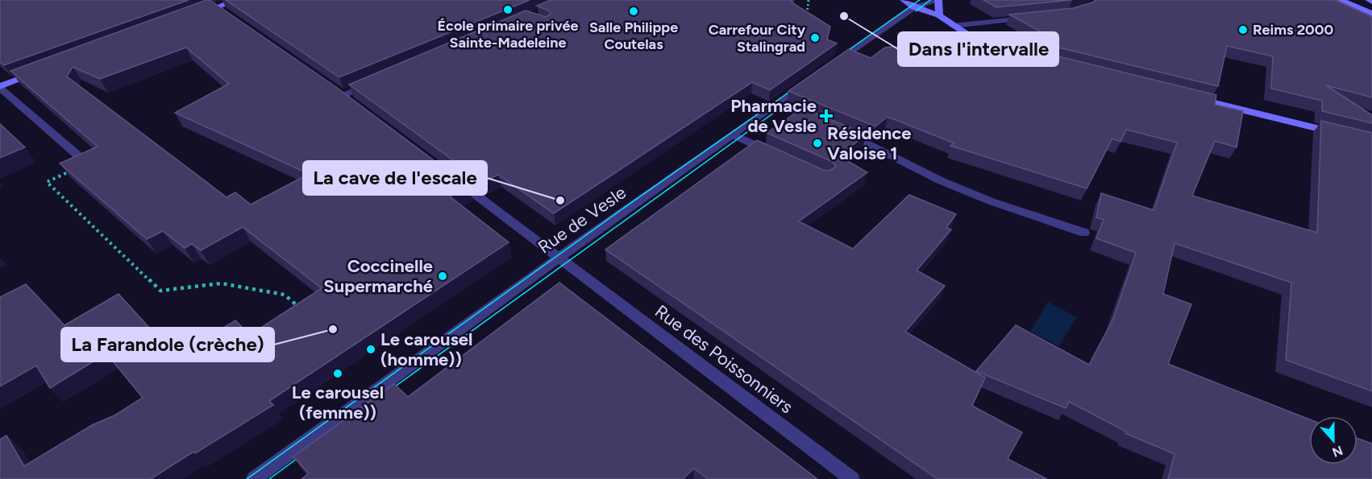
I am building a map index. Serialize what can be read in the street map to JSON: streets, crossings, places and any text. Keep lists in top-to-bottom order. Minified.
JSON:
{"streets":{"street":["Rue de Vesle","Rue des Poissonniers"]},"crossings":[["Rue de Vesle","Rue des Poissonniers"]],"places":{"other":["École primaire privée Sainte-Madeleine","Salle Philippe Coutelas","Dans l'intervalle","Reims 2000","Carrefour City Stalingrad","Résidence Valoise 1","La cave de l'escale","Coccinelle Supermarché","La Farandole (crèche)","Le carousel (homme))","Le carousel (femme))"],"health":["Pharmacie de Vesle"]},"north":"bottom"}
